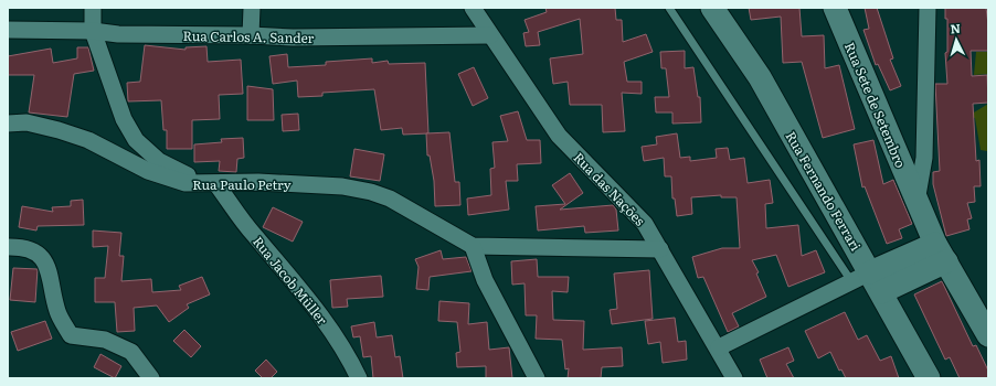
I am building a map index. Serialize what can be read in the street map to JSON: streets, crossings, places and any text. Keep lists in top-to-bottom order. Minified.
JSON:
{"streets":{"main road":["Rua Sete de Setembro","Rua Fernando Ferrari"],"street":["Rua Carlos A. Sander","Rua Paulo Petry","Rua das Nações","Rua Jacob Müller"]},"crossings":[["Rua Carlos A. Sander","Rua das Nações"],["Rua Paulo Petry","Rua Jacob Müller"]],"north":"top"}
